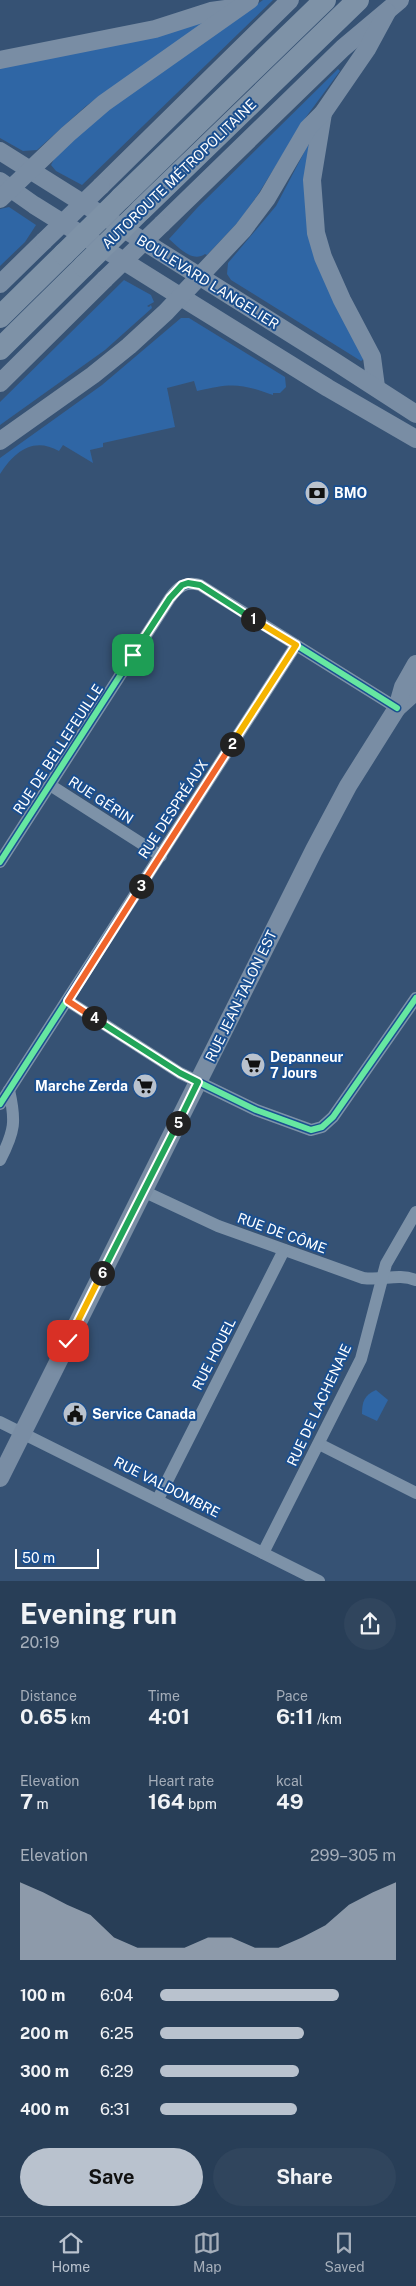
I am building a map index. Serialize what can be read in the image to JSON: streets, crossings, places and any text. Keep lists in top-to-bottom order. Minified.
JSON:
{"streets":{"highway":["AUTOROUTE MÉTROPOLITAINE"],"main road":["BOULEVARD LANGELIER","RUE JEAN-TALON EST"],"street":["RUE DE BELLEFEUILLE","RUE GÉRIN","RUE DESPRÉAUX","RUE DE CÔME","RUE HOUEL","RUE DE LACHENAIE","RUE VALDOMBRE"]},"crossings":[["RUE DE BELLEFEUILLE","RUE GÉRIN"],["RUE DE BELLEFEUILLE","RUE DESPRÉAUX"],["RUE DE BELLEFEUILLE","RUE JEAN-TALON EST"],["RUE GÉRIN","RUE DESPRÉAUX"],["RUE JEAN-TALON EST","RUE DE CÔME"],["RUE JEAN-TALON EST","RUE VALDOMBRE"],["RUE DE CÔME","RUE HOUEL"],["RUE DE CÔME","RUE DE LACHENAIE"],["RUE HOUEL","RUE VALDOMBRE"],["RUE DE LACHENAIE","RUE VALDOMBRE"]],"places":{"bank":["BMO"],"supermarket":["Depanneur 7 Jours","Marche Zerda"],"public building":["Service Canada"]},"scale_bar":"50 m","page":{"pins":["1","2","3","4","5","6"],"scale":"50 m","heading":["Evening run","20:19"],"stats":[["Distance","0.65 km"],["Time","4:01"],["Pace","6:11 /km"],["Elevation","7 m"],["Heart rate","164 bpm"],["kcal","49"]],"chart":["Elevation","299–305 m"],"list":[{"name":"100 m","note":"6:04"},{"name":"200 m","note":"6:25"},{"name":"300 m","note":"6:29"},{"name":"400 m","note":"6:31"}],"buttons":["Save","Share"],"tabs":["Home","Map","Saved"]}}
